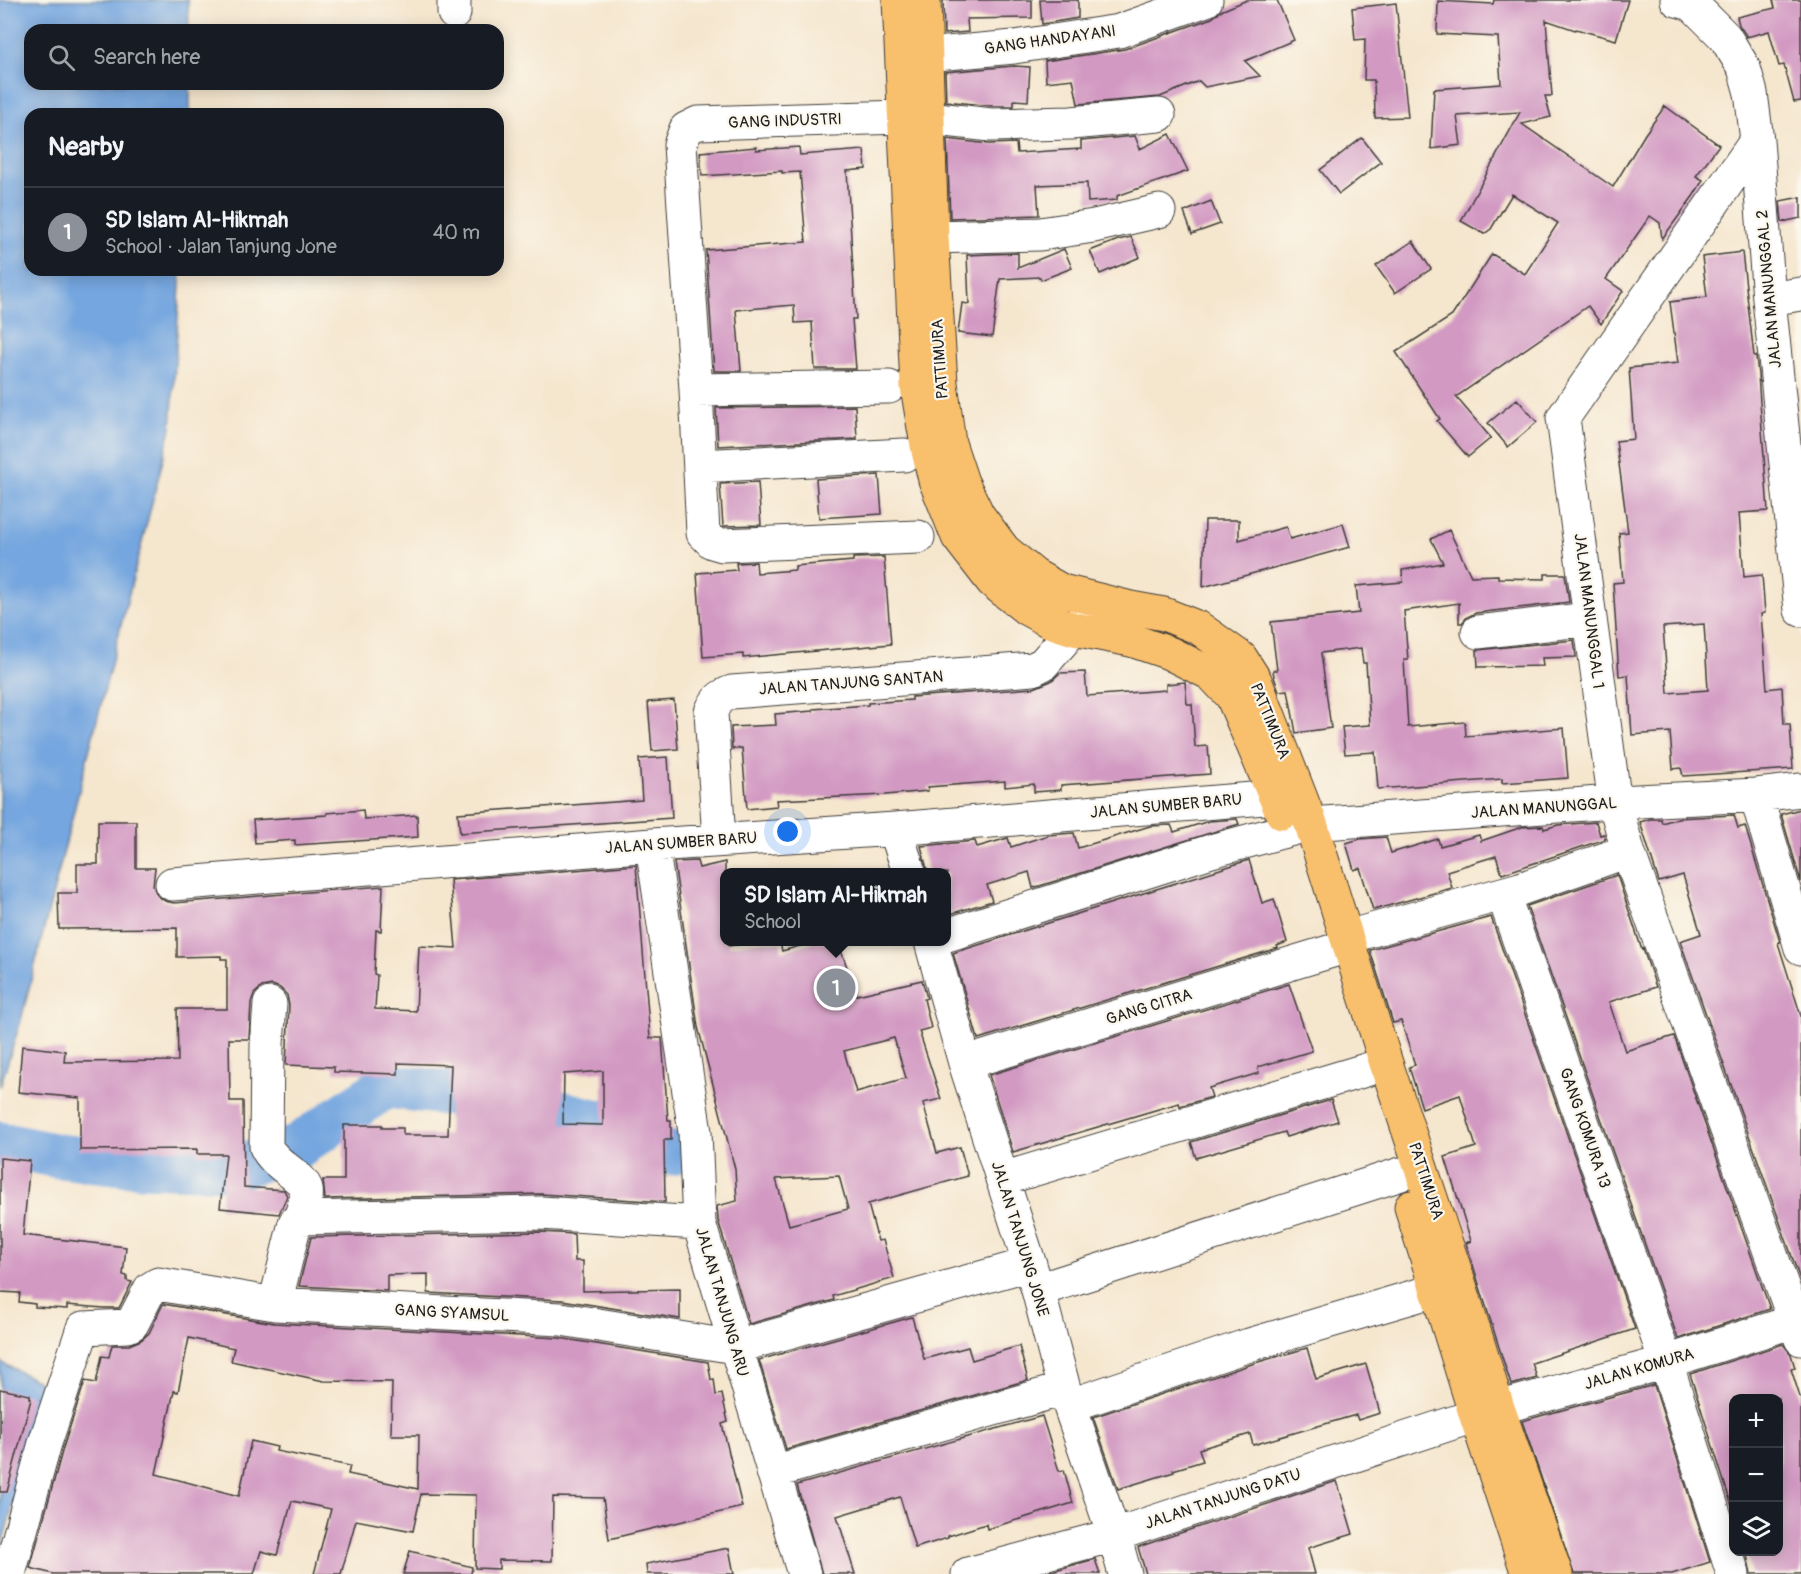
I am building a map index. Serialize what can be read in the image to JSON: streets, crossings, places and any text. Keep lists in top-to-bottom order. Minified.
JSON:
{"streets":{"main road":["PATTIMURA"],"street":["GANG HANDAYANI","GANG INDUSTRI","JALAN MANUNGGAL 2","JALAN MANUNGGAL 1","JALAN TANJUNG SANTAN","JALAN SUMBER BARU","JALAN MANUNGGAL","GANG CITRA","GANG KOMURA 13","JALAN TANJUNG JONE","JALAN TANJUNG ARU","GANG SYAMSUL","JALAN KOMURA","JALAN TANJUNG DATU"]},"crossings":[["GANG HANDAYANI","PATTIMURA"],["GANG INDUSTRI","PATTIMURA"],["JALAN MANUNGGAL 2","JALAN MANUNGGAL 1"],["PATTIMURA","JALAN TANJUNG SANTAN"],["PATTIMURA","JALAN SUMBER BARU"],["PATTIMURA","JALAN MANUNGGAL"],["PATTIMURA","GANG CITRA"],["PATTIMURA","JALAN KOMURA"],["PATTIMURA","JALAN TANJUNG DATU"],["JALAN MANUNGGAL 1","JALAN MANUNGGAL"],["JALAN MANUNGGAL 1","GANG CITRA"],["JALAN MANUNGGAL 1","JALAN KOMURA"],["JALAN TANJUNG SANTAN","JALAN SUMBER BARU"],["JALAN SUMBER BARU","JALAN TANJUNG ARU"],["GANG CITRA","GANG KOMURA 13"],["GANG CITRA","JALAN TANJUNG JONE"],["GANG KOMURA 13","JALAN KOMURA"],["JALAN TANJUNG JONE","JALAN TANJUNG DATU"],["JALAN TANJUNG ARU","GANG SYAMSUL"],["JALAN KOMURA","JALAN TANJUNG DATU"]],"page":{"search":"Search here","heading":"Nearby","list":[{"mark":"1","name":"SD Islam Al-Hikmah","note":"School · Jalan Tanjung Jone","value":"40 m"}],"popup":["SD Islam Al-Hikmah","School"],"pins":"1","map_buttons":["+","−"]}}
